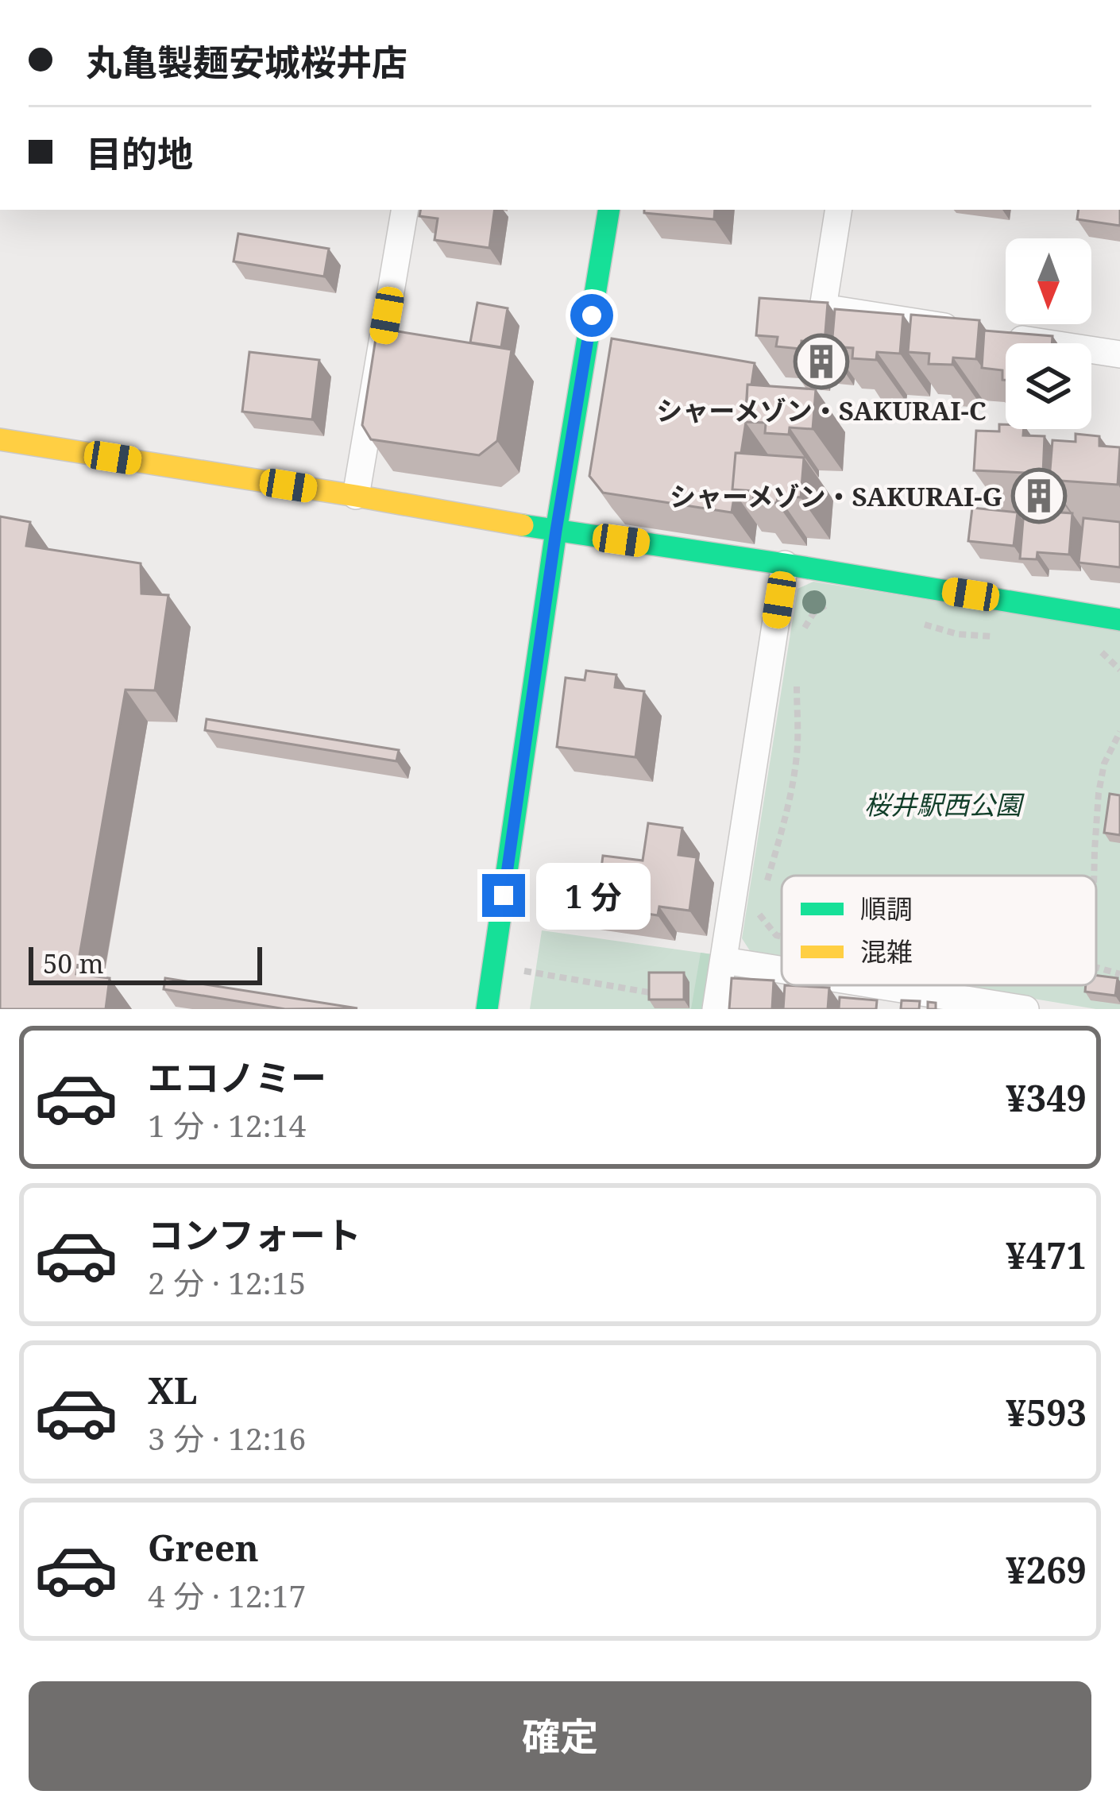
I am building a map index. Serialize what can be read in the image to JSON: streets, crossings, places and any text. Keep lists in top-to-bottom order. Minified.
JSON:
{"parks":["桜井駅西公園"],"places":{"building":["シャーメゾン・SAKURAI-C","シャーメゾン・SAKURAI-G"]},"legend":["順調","混雑"],"scale_bar":"50 m","north":"bottom","page":{"banner":["丸亀製麺安城桜井店","目的地"],"bubble":"1 分","scale":"50 m","list":[{"name":"エコノミー","note":"1 分 · 12:14","value":"¥349"},{"name":"コンフォート","note":"2 分 · 12:15","value":"¥471"},{"name":"XL","note":"3 分 · 12:16","value":"¥593"},{"name":"Green","note":"4 分 · 12:17","value":"¥269"}],"buttons":"確定"}}
